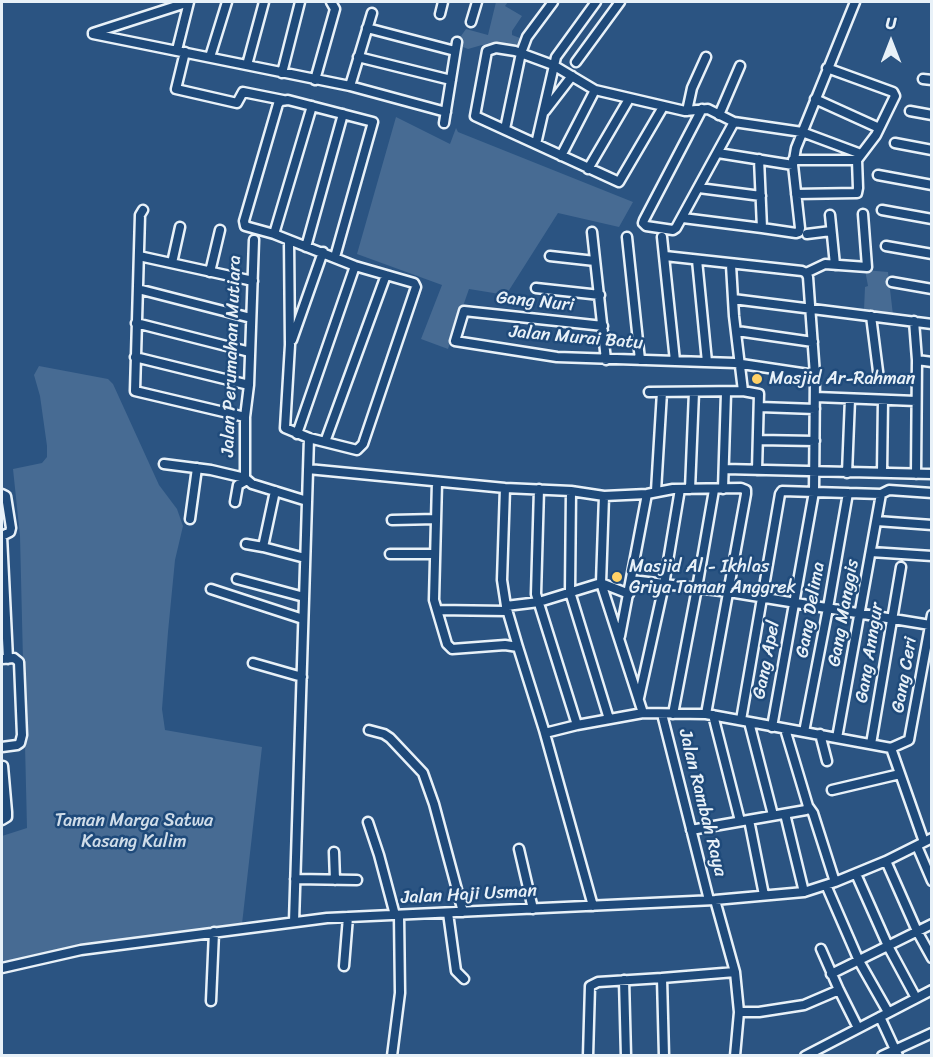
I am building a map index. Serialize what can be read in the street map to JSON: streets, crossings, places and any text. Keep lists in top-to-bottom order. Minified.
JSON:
{"streets":{"street":["Gang Nuri","Jalan Murai Batu","Jalan Perumahan Mutiara","Gang Delima","Gang Manggis","Gang Anngur","Gang Apel","Gang Ceri","Jalan Rambah Raya","Jalan Haji Usman"]},"crossings":[["Gang Nuri","Jalan Murai Batu"],["Jalan Murai Batu","Gang Apel"],["Jalan Rambah Raya","Jalan Haji Usman"]],"parks":["Taman Marga Satwa Kasang Kulim"],"places":["Masjid Ar-Rahman","Masjid Al - Ikhlas Griya Taman Anggrek"],"north":"top"}
